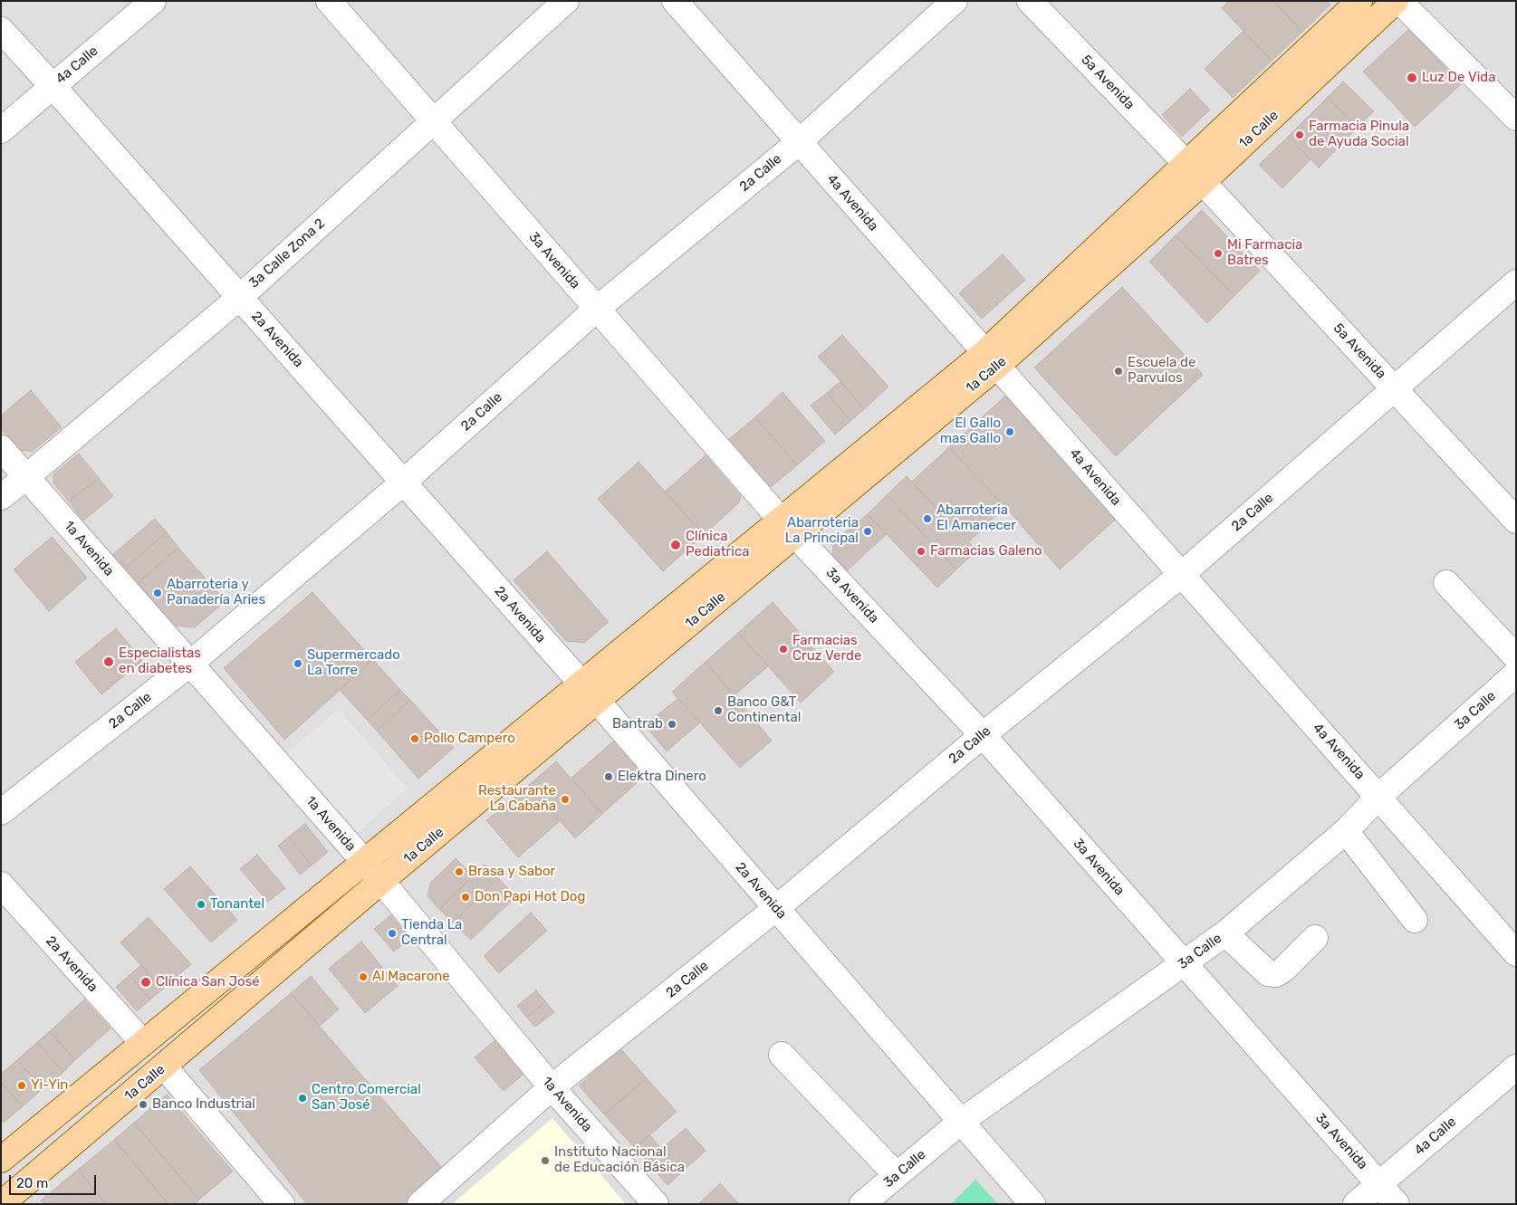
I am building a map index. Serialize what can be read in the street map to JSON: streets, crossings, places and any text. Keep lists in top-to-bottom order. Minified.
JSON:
{"streets":{"main road":["1a Calle"],"street":["4a Calle","5a Avenida","2a Calle","4a Avenida","3a Calle Zona 2","3a Avenida","2a Avenida","1a Avenida","3a Calle"]},"crossings":[["4a Calle","3a Avenida"],["4a Calle","2a Avenida"],["5a Avenida","1a Calle"],["5a Avenida","2a Calle"],["1a Calle","4a Avenida"],["1a Calle","3a Avenida"],["1a Calle","2a Avenida"],["1a Calle","1a Avenida"],["2a Calle","4a Avenida"],["2a Calle","3a Avenida"],["2a Calle","2a Avenida"],["2a Calle","1a Avenida"],["4a Avenida","3a Calle"],["3a Calle Zona 2","3a Avenida"],["3a Calle Zona 2","2a Avenida"],["3a Calle Zona 2","1a Avenida"],["3a Avenida","3a Calle"],["2a Avenida","3a Calle"]],"places":["Luz De Vida","Farmacia Pinula de Ayuda Social","Mi Farmacia Batres","Escuela de Parvulos","El Gallo mas Gallo","Abarroteria El Amanecer","Abarroteria La Principal","Clínica Pediatrica","Farmacias Galeno","Abarroteria y Panadería Aries","Farmacias Cruz Verde","Especialistas en diabetes","Supermercado La Torre","Banco G&T Continental","Bantrab","Pollo Campero","Elektra Dinero","Restaurante La Cabaña","Brasa y Sabor","Don Papi Hot Dog","Tonantel","Tienda La Central","Al Macarone","Clínica San José","Yi-Yin","Centro Comercial San José","Banco Industrial","Instituto Nacional de Educación Básica"],"scale_bar":"20 m"}
